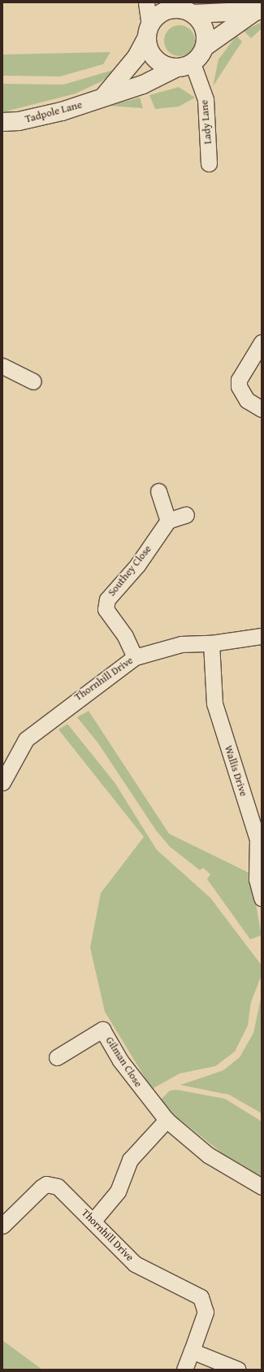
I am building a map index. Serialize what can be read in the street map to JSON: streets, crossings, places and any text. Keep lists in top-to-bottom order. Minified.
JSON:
{"streets":{"main road":["Tadpole Lane"],"street":["Lady Lane","Southey Close","Thornhill Drive","Wallis Drive","Gilman Close"]},"crossings":[["Tadpole Lane","Lady Lane"],["Southey Close","Thornhill Drive"],["Thornhill Drive","Wallis Drive"]]}
